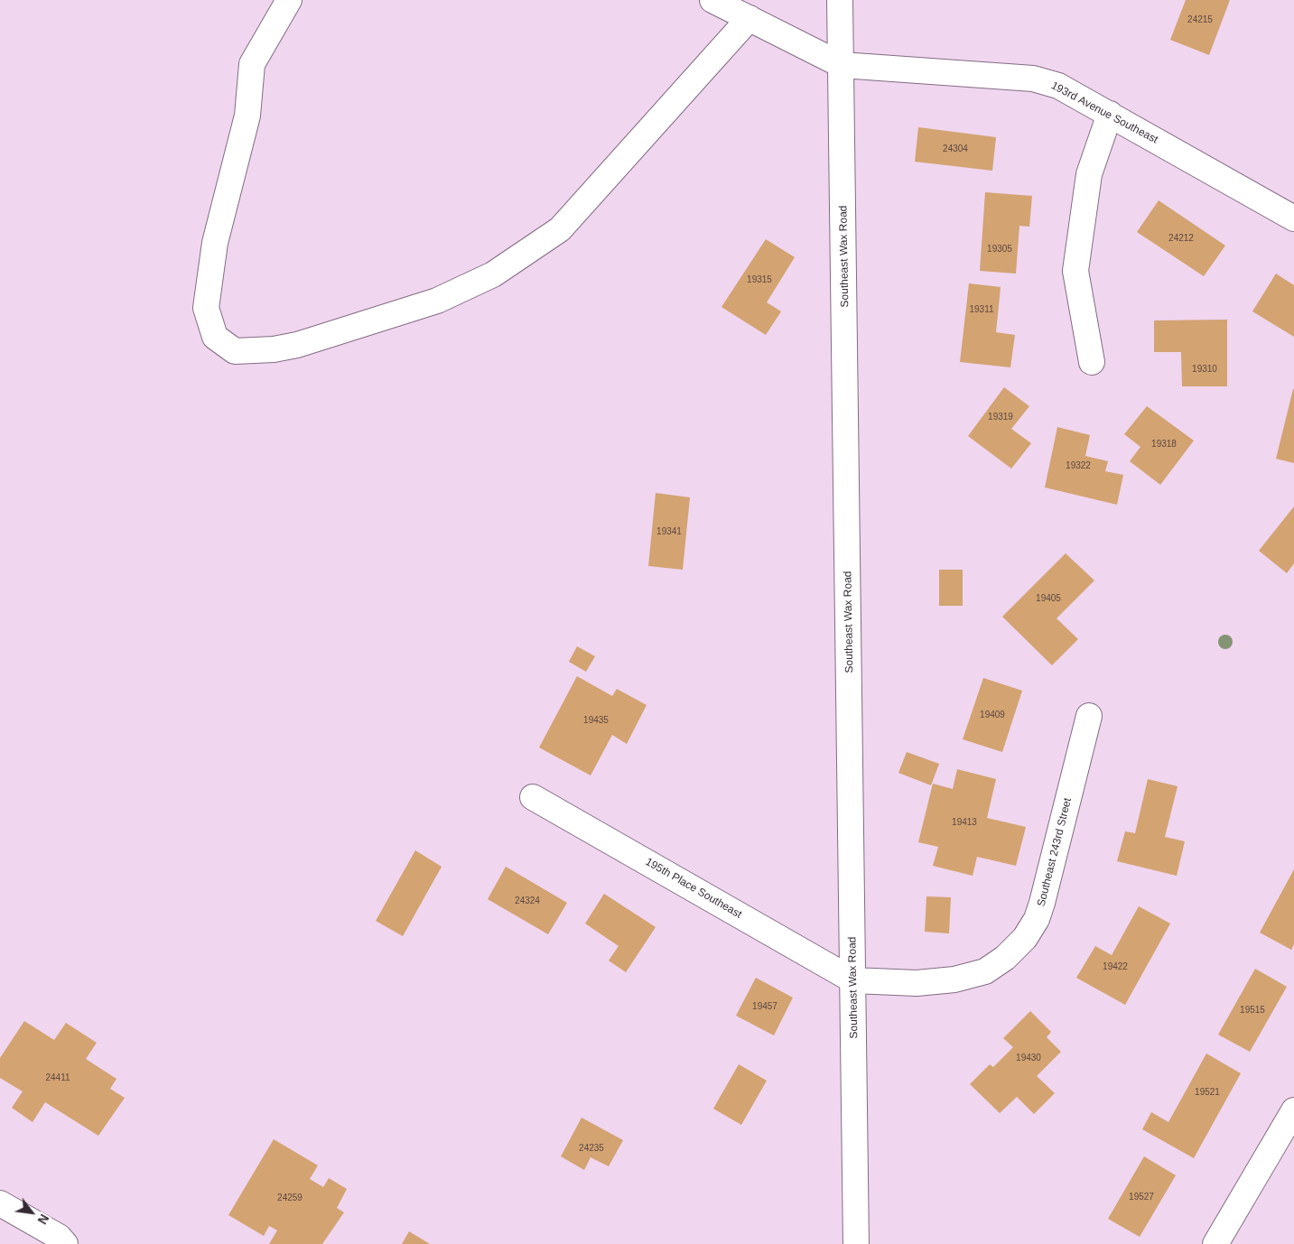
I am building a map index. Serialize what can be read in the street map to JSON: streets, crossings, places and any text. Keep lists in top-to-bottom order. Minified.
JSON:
{"streets":{"street":["193rd Avenue Southeast","Southeast Wax Road","Southeast 243rd Street","195th Place Southeast"]},"crossings":[["193rd Avenue Southeast","Southeast Wax Road"],["Southeast Wax Road","Southeast 243rd Street"],["Southeast Wax Road","195th Place Southeast"],["Southeast 243rd Street","195th Place Southeast"]],"house_numbers":["24215","24304","24212","19305","19315","19311","19310","19319","19318","19322","19341","19405","19409","19435","19413","24324","19422","19457","19515","19430","24411","19521","24235","19527","24259"],"north":"bottom right"}
